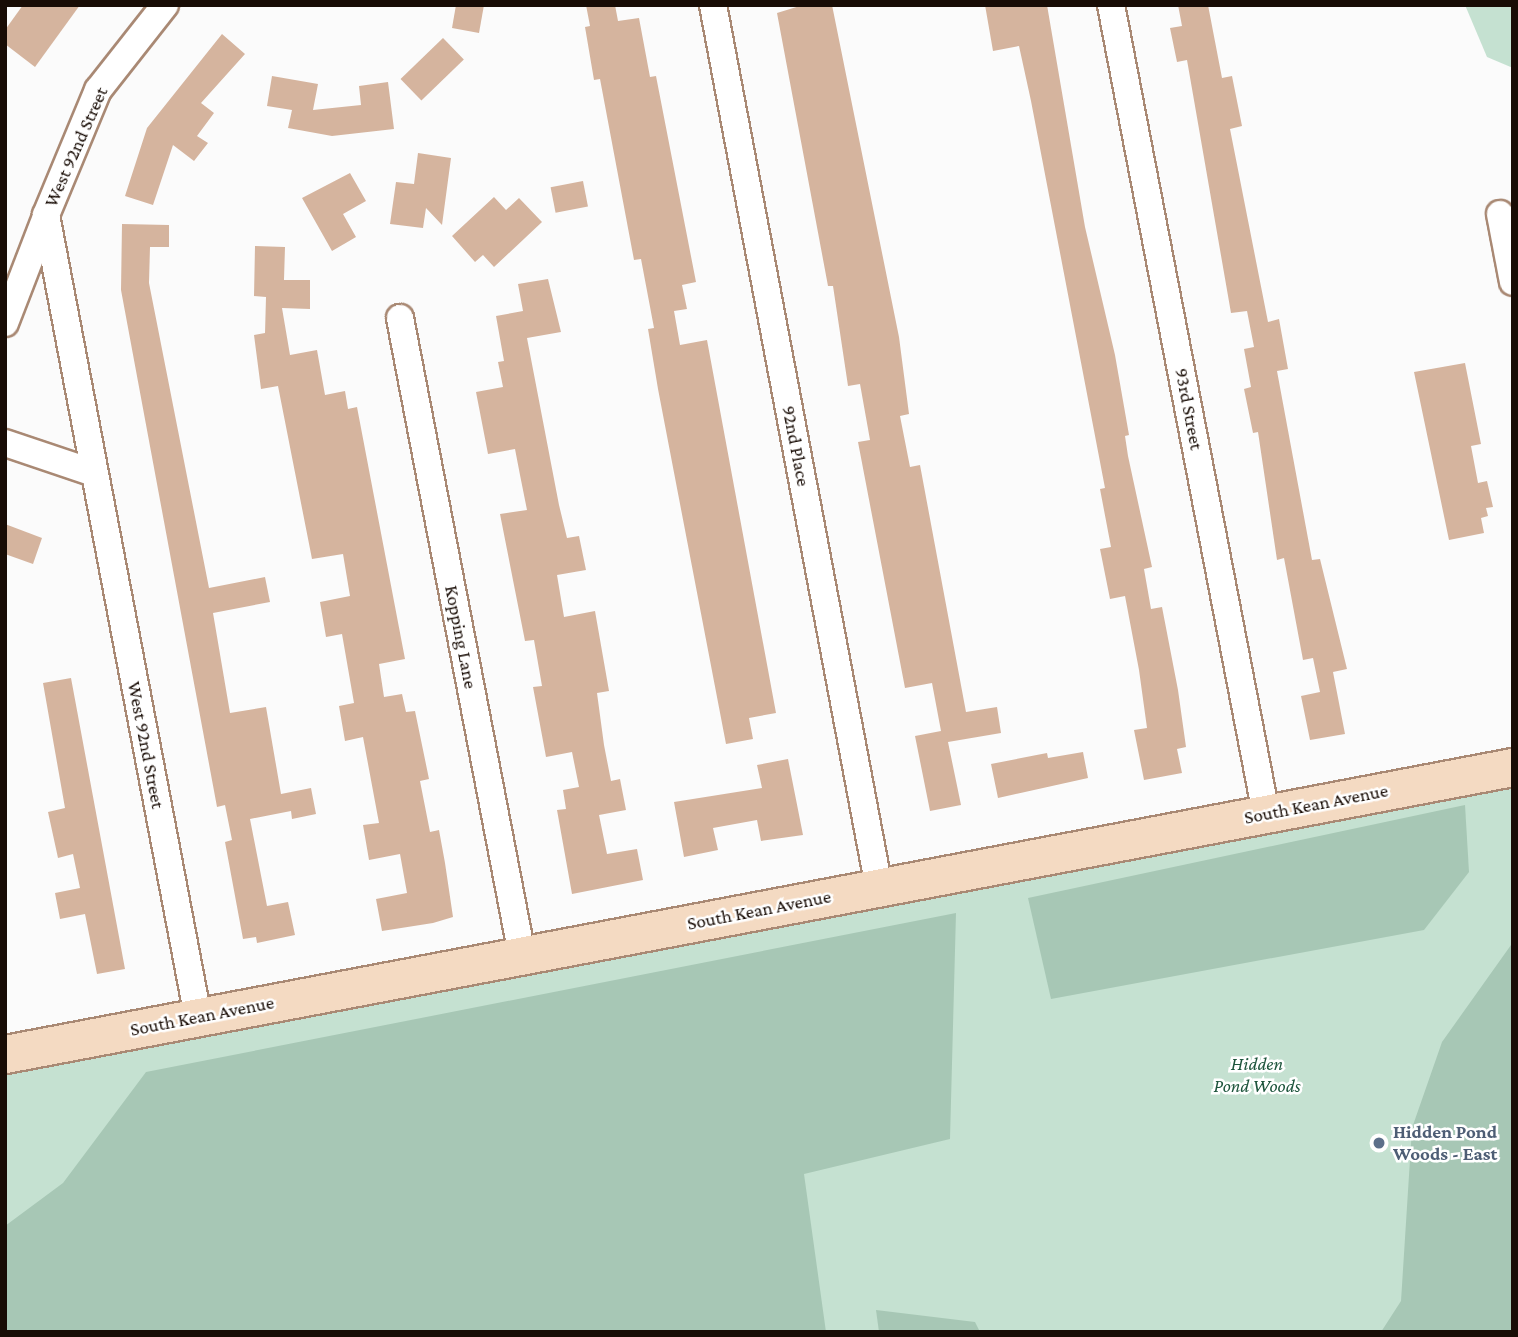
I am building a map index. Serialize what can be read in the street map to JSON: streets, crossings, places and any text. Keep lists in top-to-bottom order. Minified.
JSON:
{"streets":{"street":["West 92nd Street","93rd Street","92nd Place","Kopping Lane","South Kean Avenue"]},"crossings":[["West 92nd Street","South Kean Avenue"],["93rd Street","South Kean Avenue"],["92nd Place","South Kean Avenue"],["Kopping Lane","South Kean Avenue"]],"parks":["Hidden Pond Woods"],"places":["Hidden Pond Woods - East"]}
